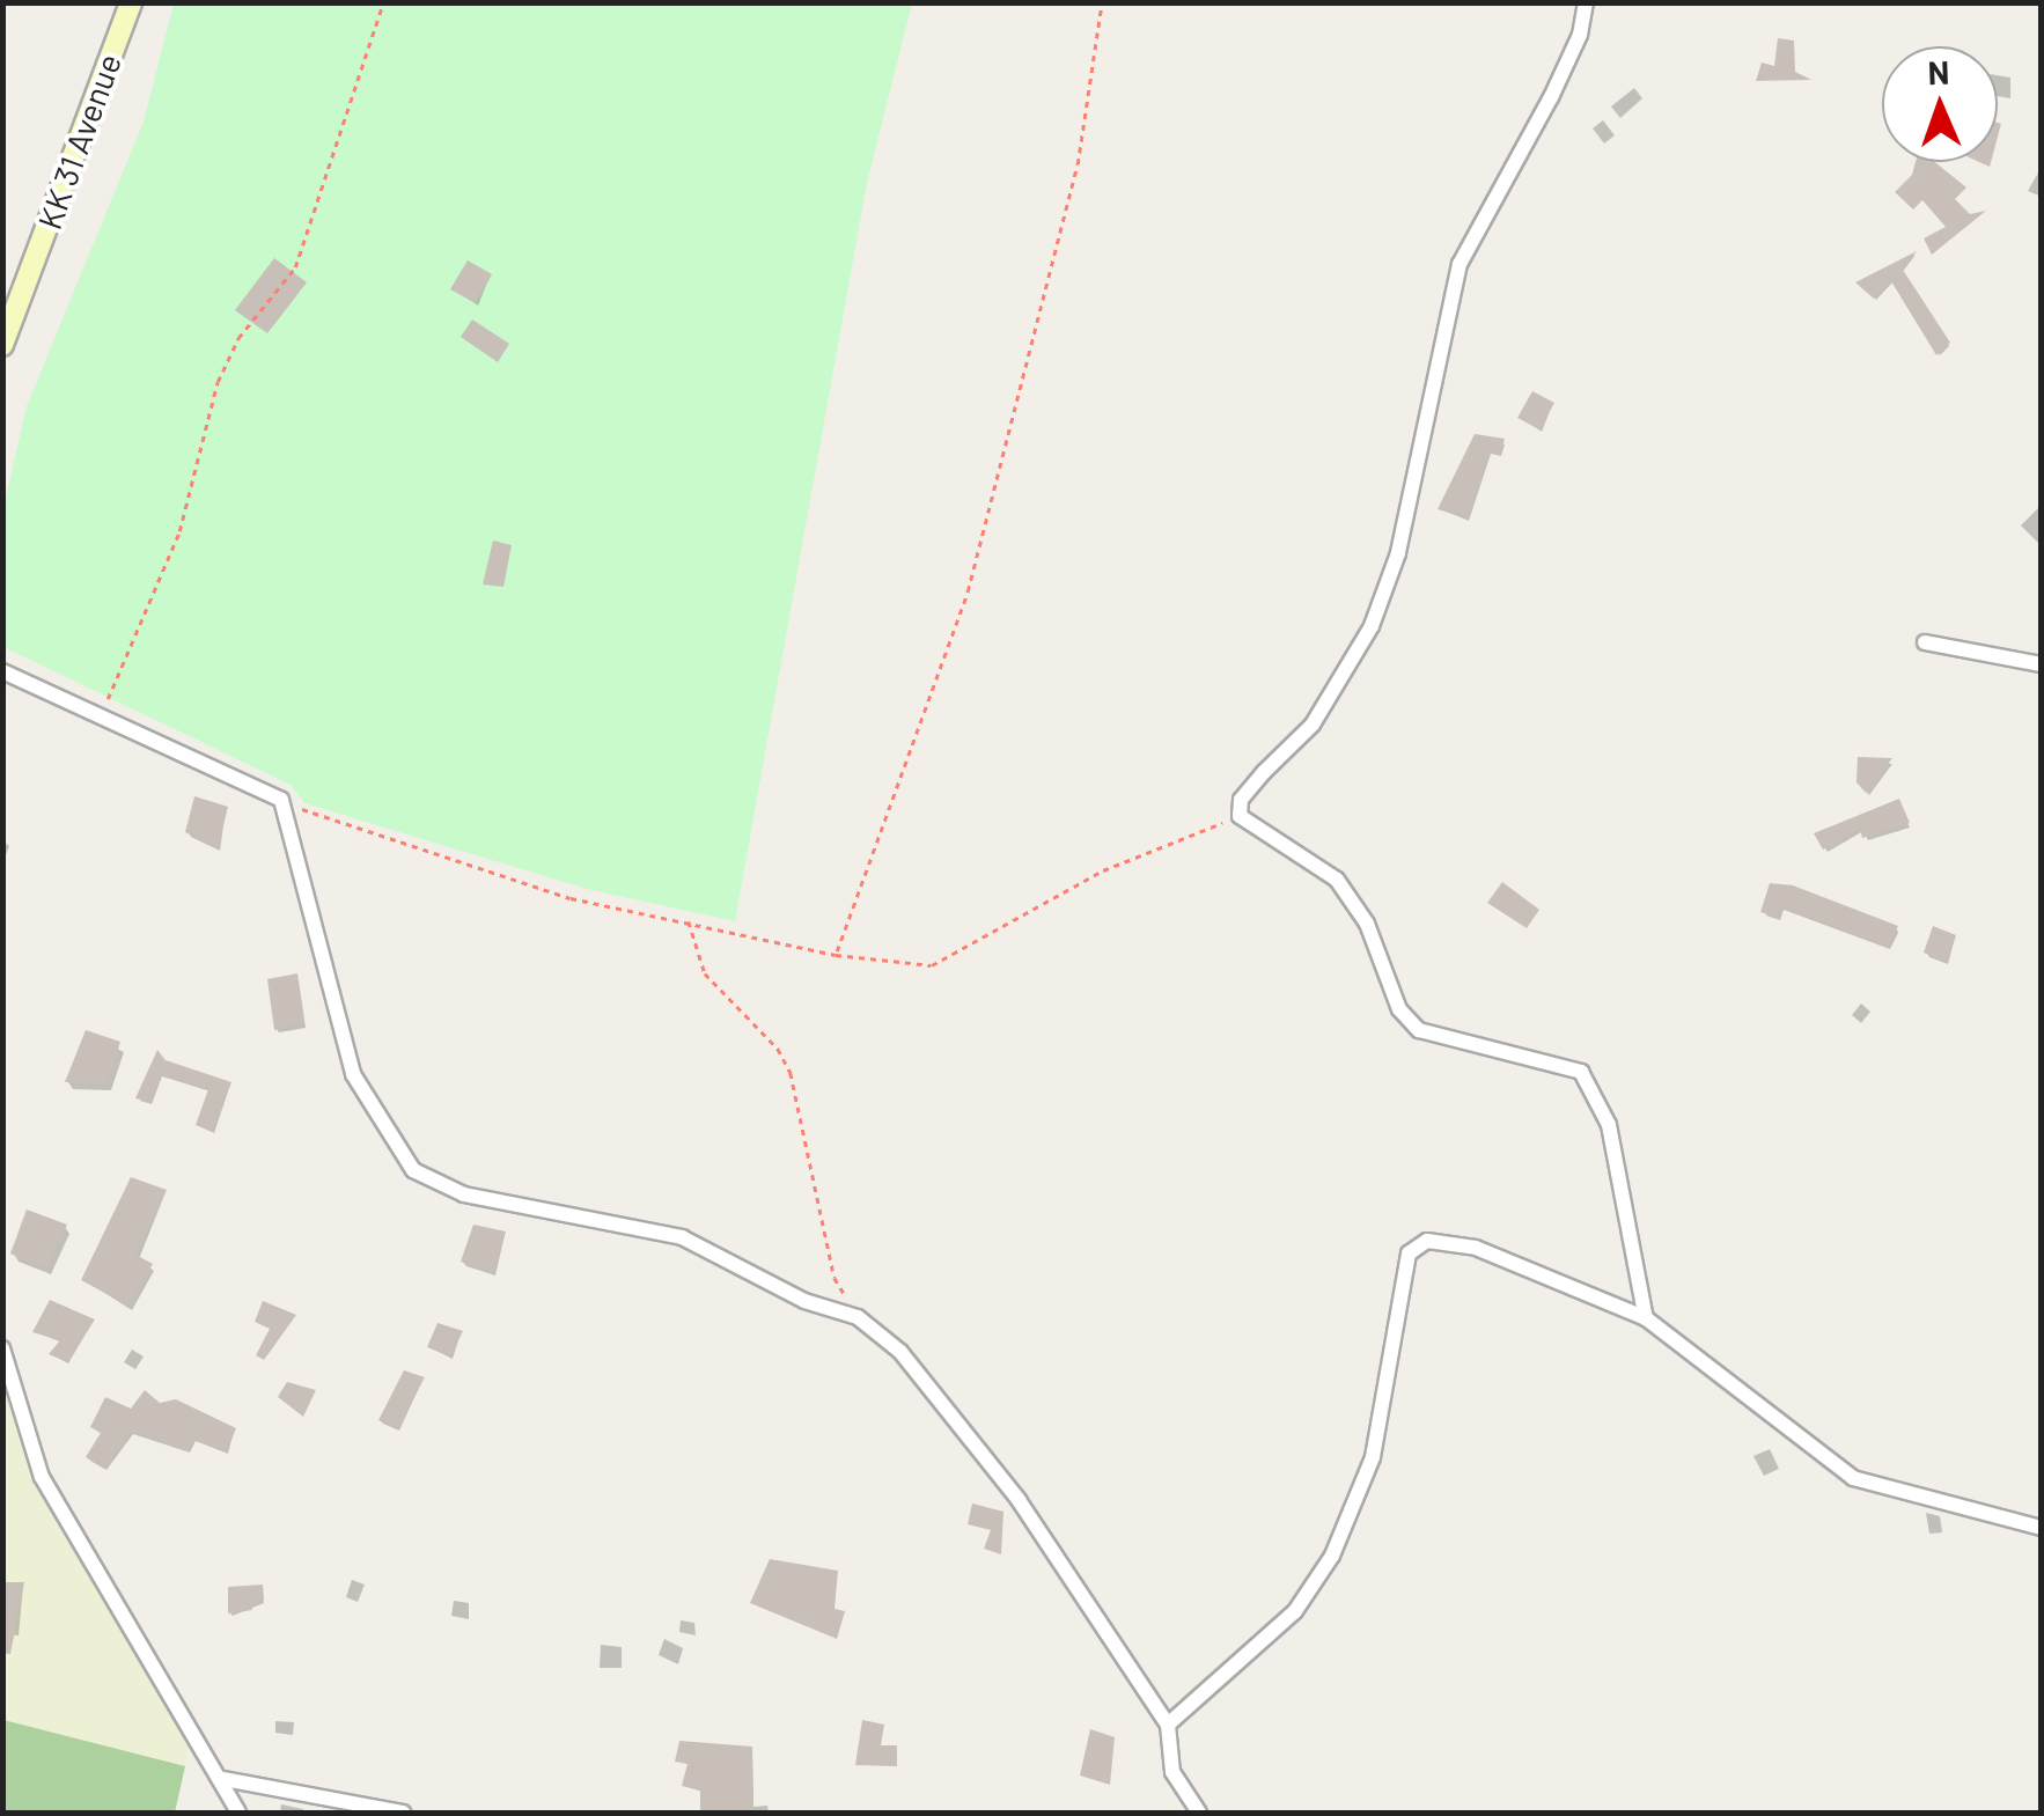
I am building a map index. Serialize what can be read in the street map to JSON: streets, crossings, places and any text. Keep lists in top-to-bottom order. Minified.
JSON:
{"streets":{"main road":["KK 31 Avenue"]},"north":"top"}
